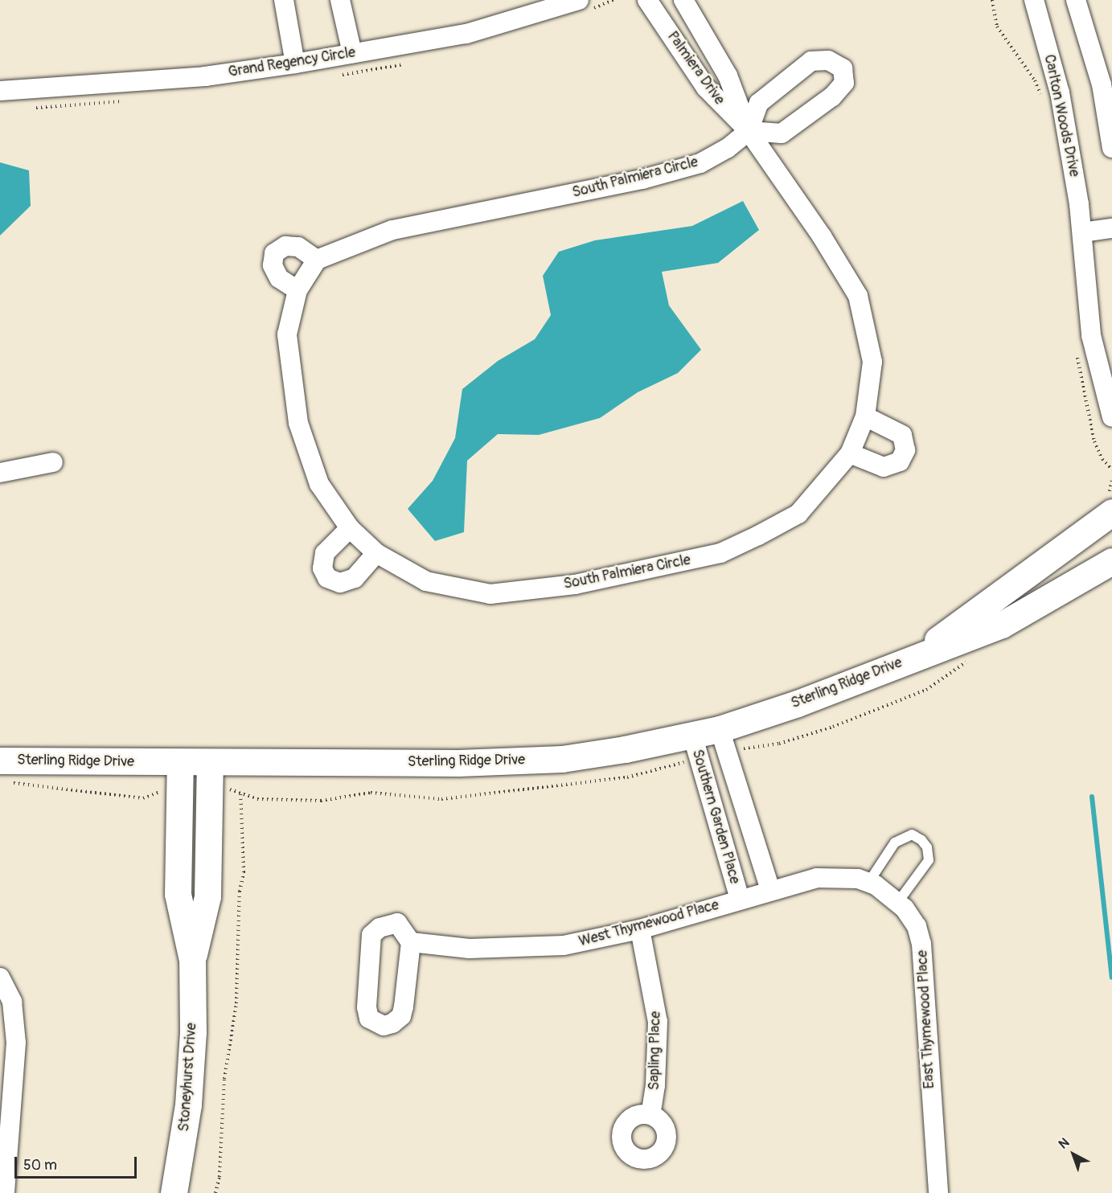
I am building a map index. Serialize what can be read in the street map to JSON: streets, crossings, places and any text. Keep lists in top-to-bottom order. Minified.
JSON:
{"streets":{"street":["Grand Regency Circle","Palmiera Drive","Carlton Woods Drive","South Palmiera Circle","Sterling Ridge Drive","Southern Garden Place","West Thymewood Place","East Thymewood Place","Sapling Place","Stoneyhurst Drive"]},"crossings":[["Palmiera Drive","South Palmiera Circle"],["Sterling Ridge Drive","Southern Garden Place"],["Sterling Ridge Drive","Stoneyhurst Drive"],["Southern Garden Place","West Thymewood Place"],["Southern Garden Place","East Thymewood Place"],["West Thymewood Place","East Thymewood Place"],["West Thymewood Place","Sapling Place"]],"scale_bar":"50 m","north":"top left"}
